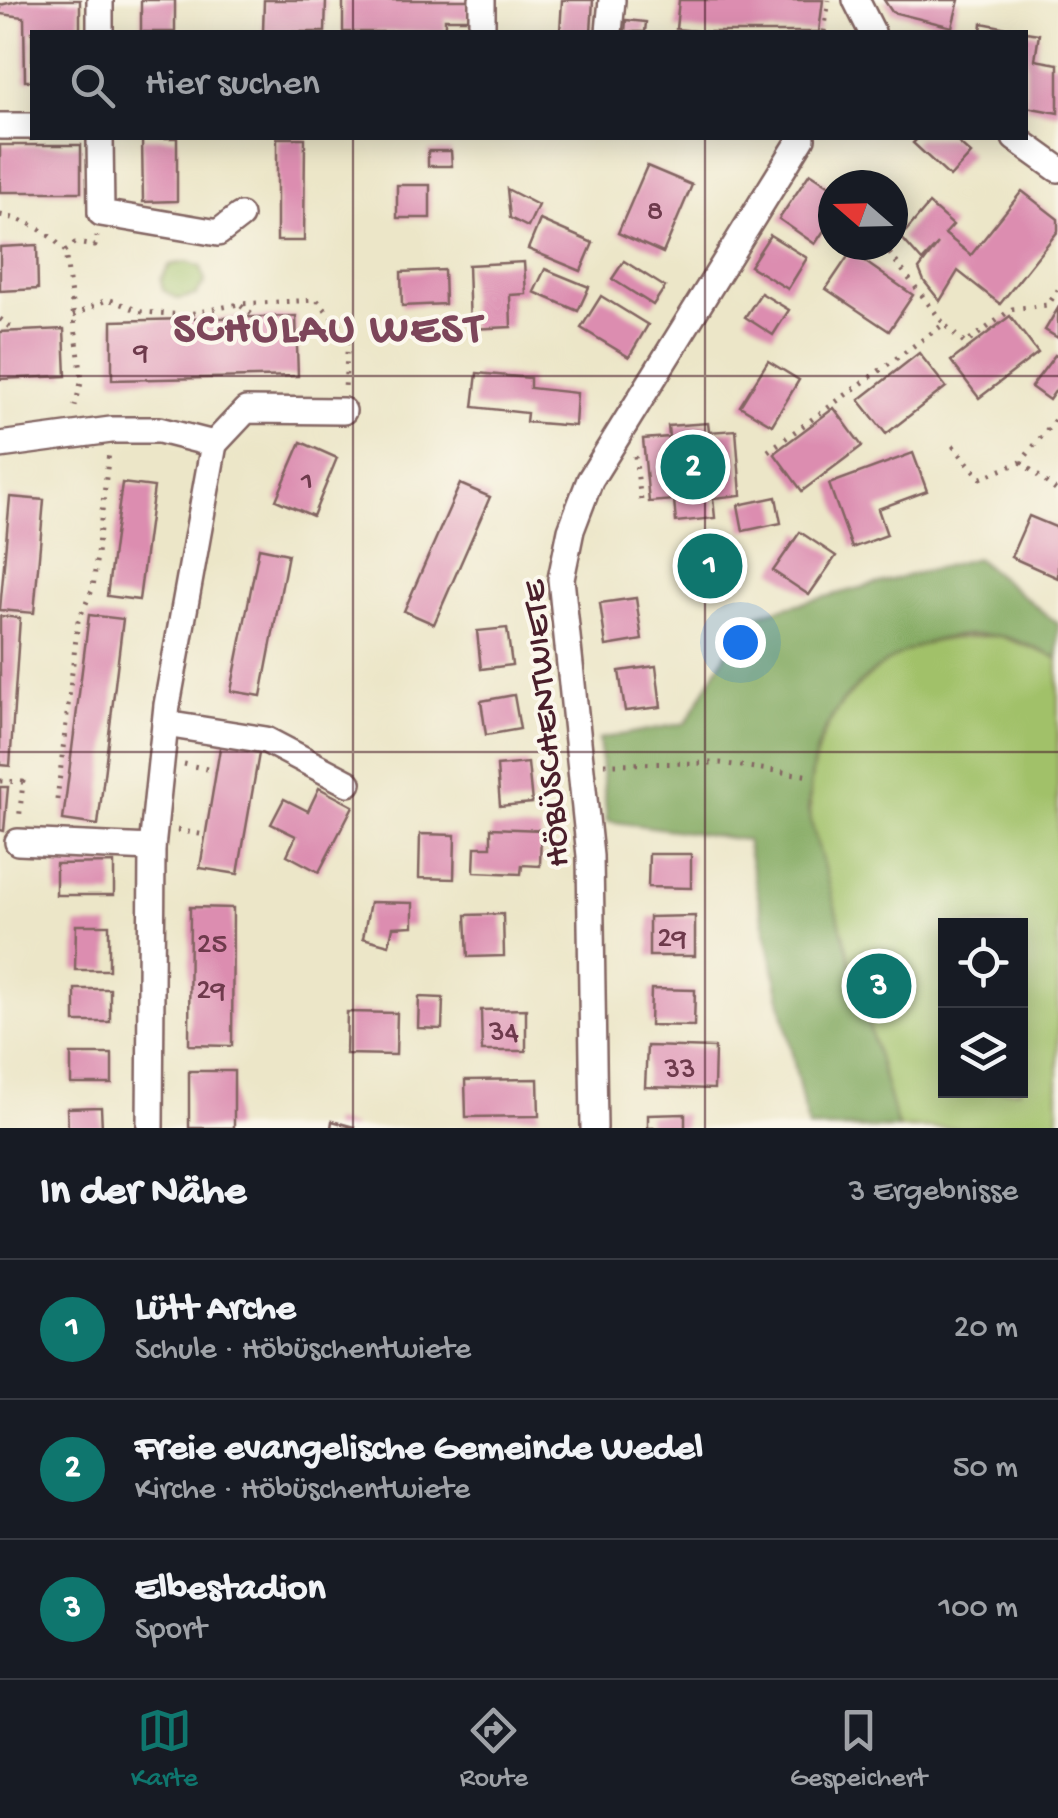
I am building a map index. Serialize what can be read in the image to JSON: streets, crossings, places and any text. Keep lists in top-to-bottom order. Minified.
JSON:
{"streets":{"street":["HÖBÜSCHENTWIETE"]},"districts":["SCHULAU WEST"],"house_numbers":["8","9","1","29","25","29","34","33"],"north":"left","page":{"search":"Hier suchen","pins":["2","1","3"],"heading":["In der Nähe","3 Ergebnisse"],"list":[{"mark":"1","name":"Lütt Arche","note":"Schule · Höbüschentwiete","value":"20 m"},{"mark":"2","name":"Freie evangelische Gemeinde Wedel","note":"Kirche · Höbüschentwiete","value":"50 m"},{"mark":"3","name":"Elbestadion","note":"Sport","value":"100 m"}],"nav":["Karte","Route","Gespeichert"]}}
